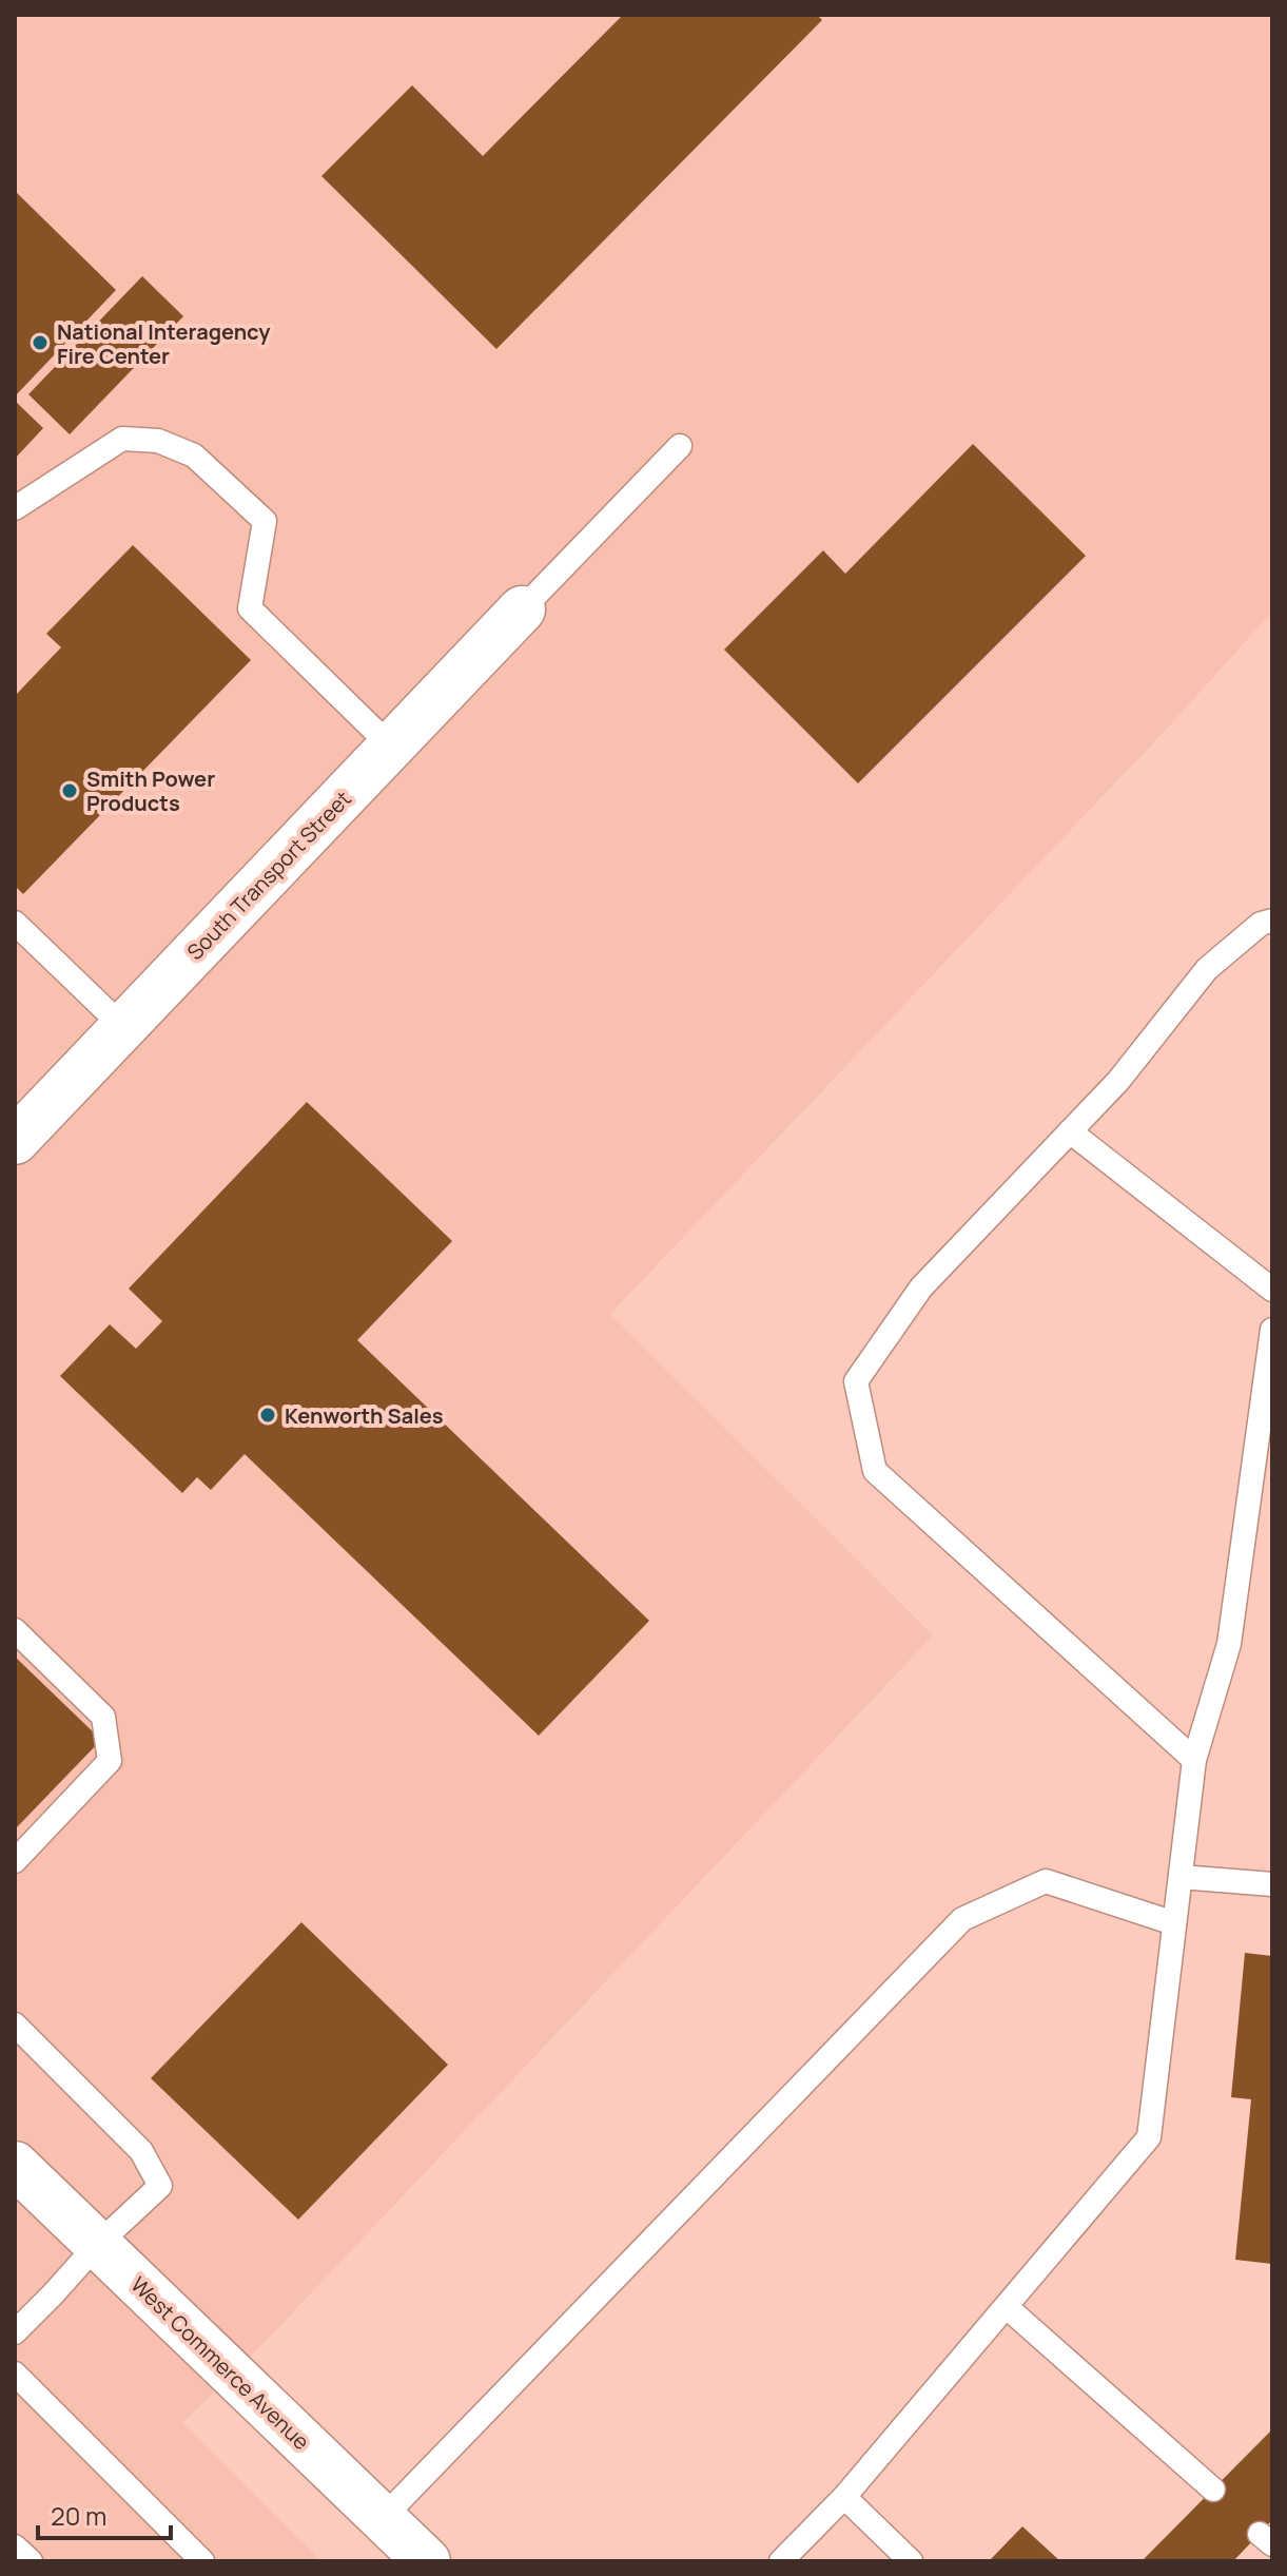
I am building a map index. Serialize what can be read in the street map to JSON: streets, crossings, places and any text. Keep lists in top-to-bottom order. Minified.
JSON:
{"streets":{"street":["South Transport Street","West Commerce Avenue"]},"places":["National Interagency Fire Center","Smith Power Products","Kenworth Sales"],"scale_bar":"20 m"}
